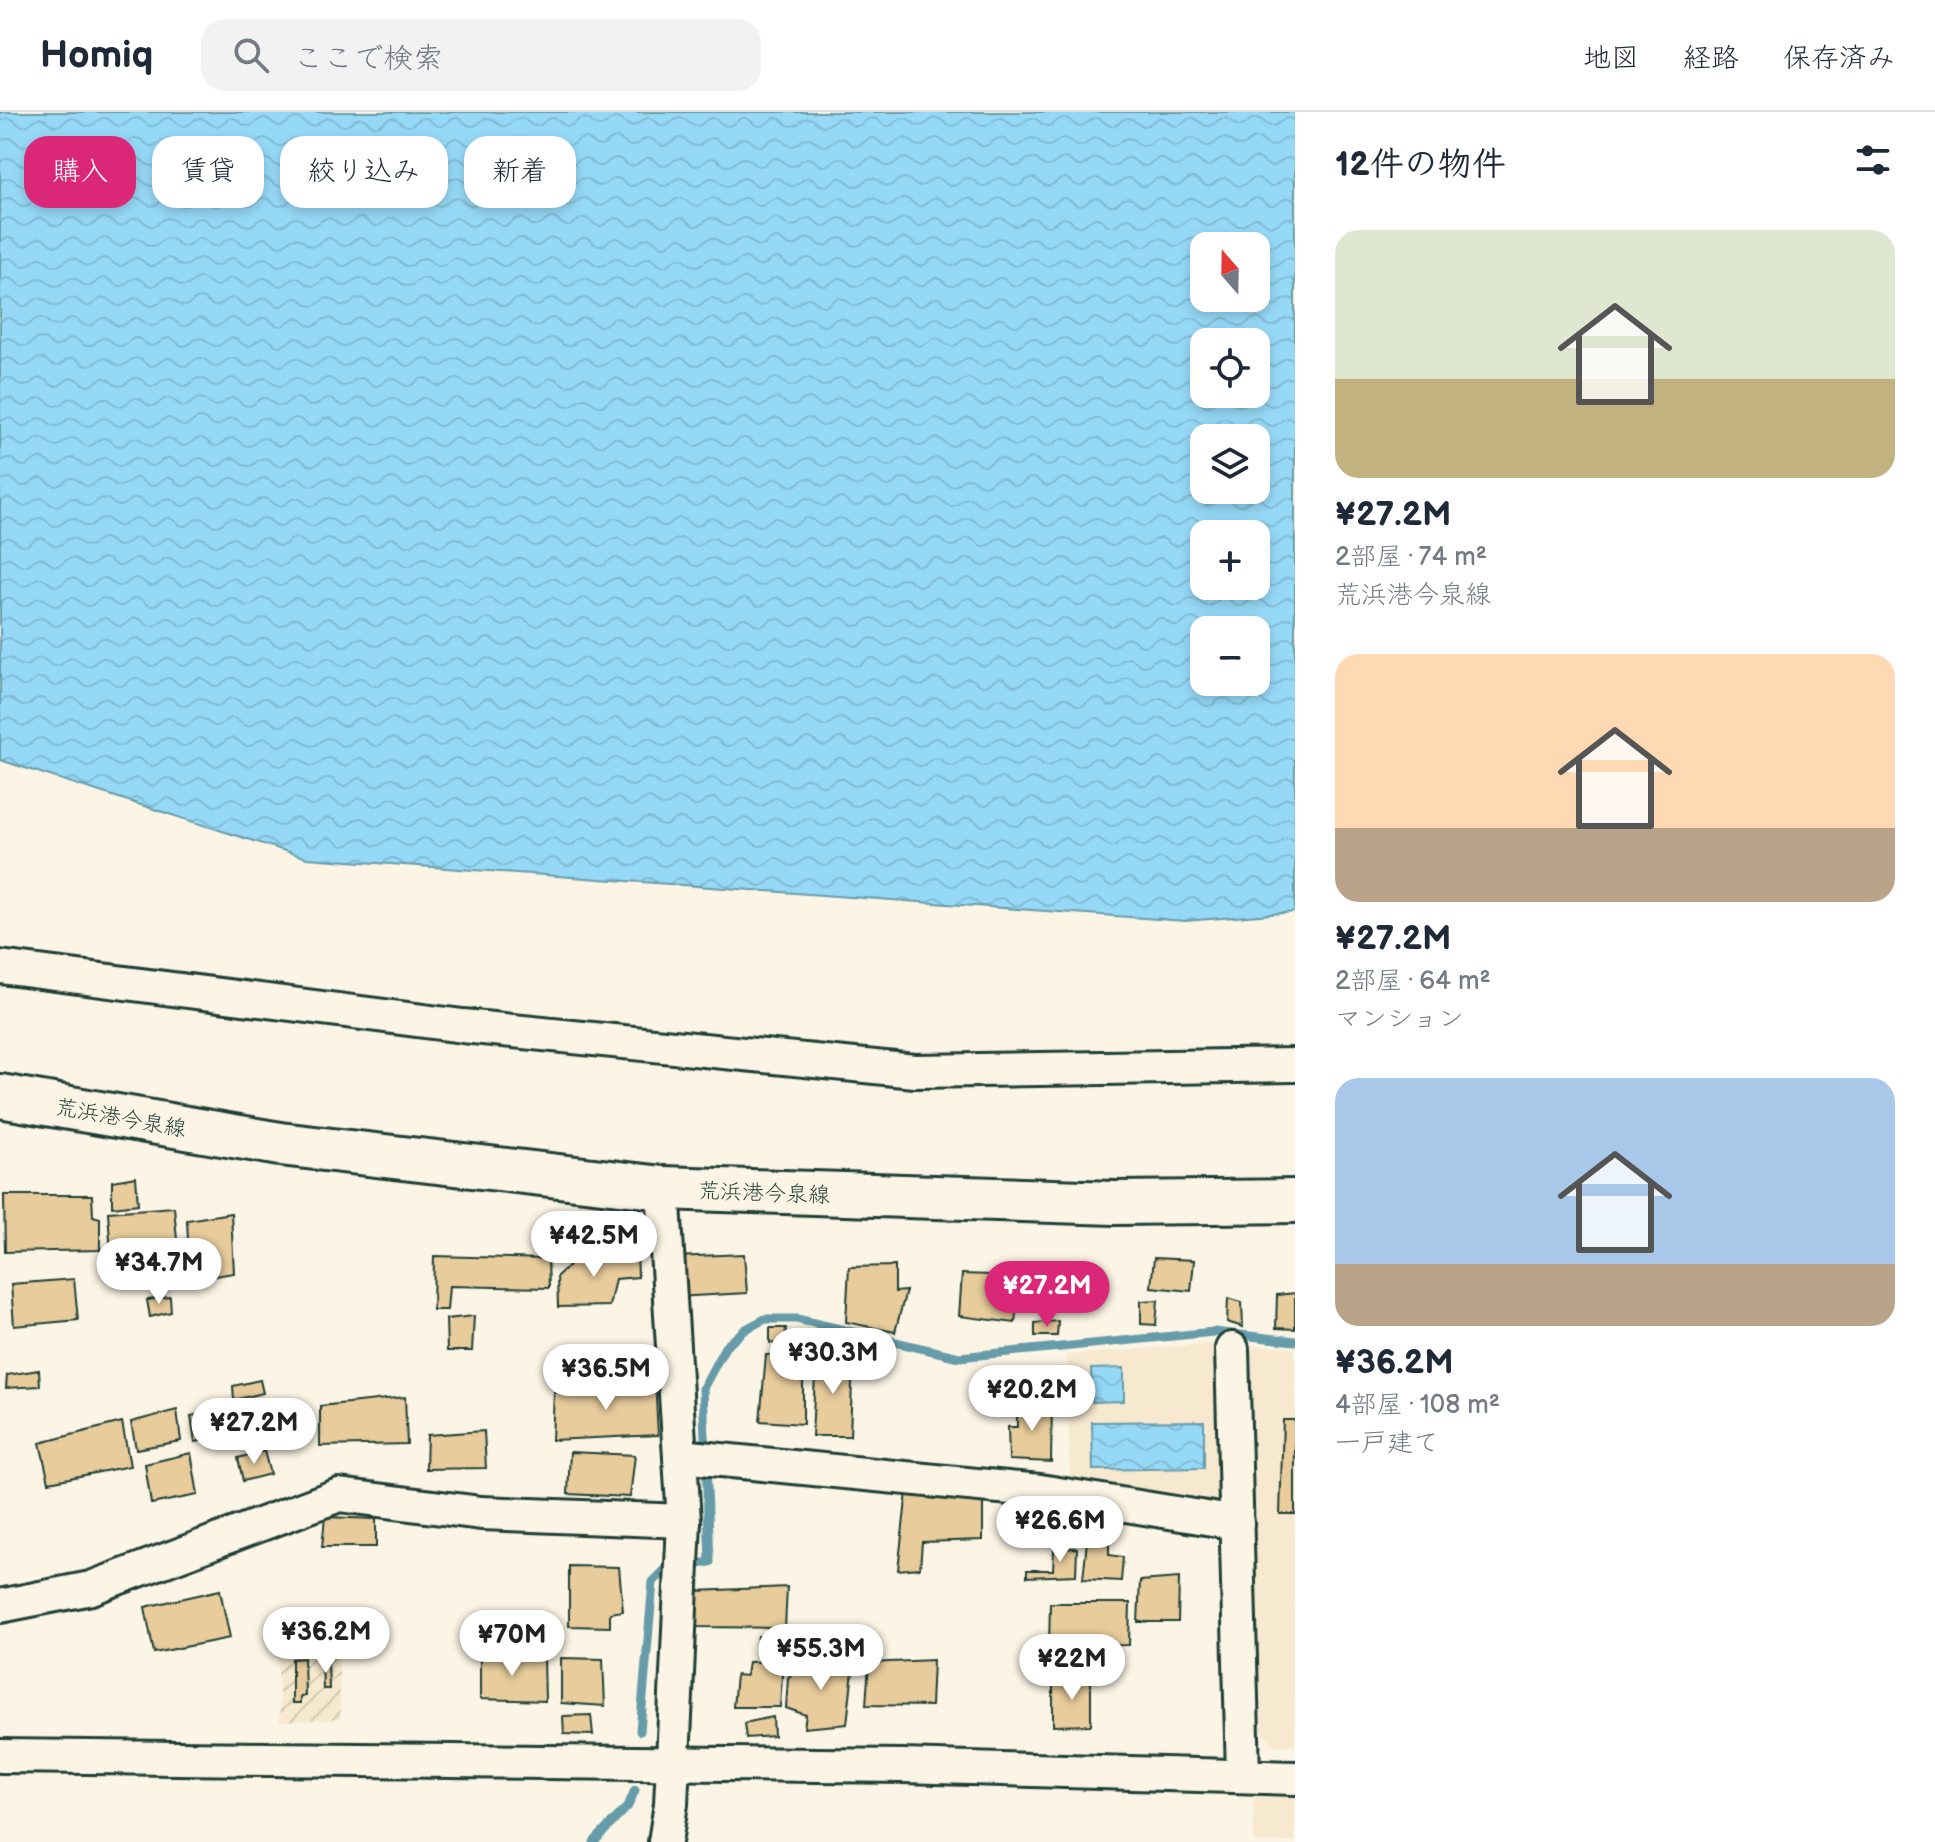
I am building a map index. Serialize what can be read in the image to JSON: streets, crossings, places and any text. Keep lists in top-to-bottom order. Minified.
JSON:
{"streets":{"main road":["荒浜港今泉線"]},"north":"top","page":{"header":"Homiq","search":"ここで検索","nav":["地図","経路","保存済み"],"heading":"12件の物件","chip":["購入","賃貸","絞り込み","新着"],"list":[{"name":"¥27.2M","note":"2部屋 · 74 m² · 荒浜港今泉線"},{"name":"¥27.2M","note":"2部屋 · 64 m² · マンション"},{"name":"¥36.2M","note":"4部屋 · 108 m² · 一戸建て"}],"map_buttons":["+","−"],"price":["¥42.5M","¥34.7M","¥27.2M","¥30.3M","¥36.5M","¥20.2M","¥27.2M","¥26.6M","¥36.2M","¥70M","¥55.3M","¥22M"]}}
